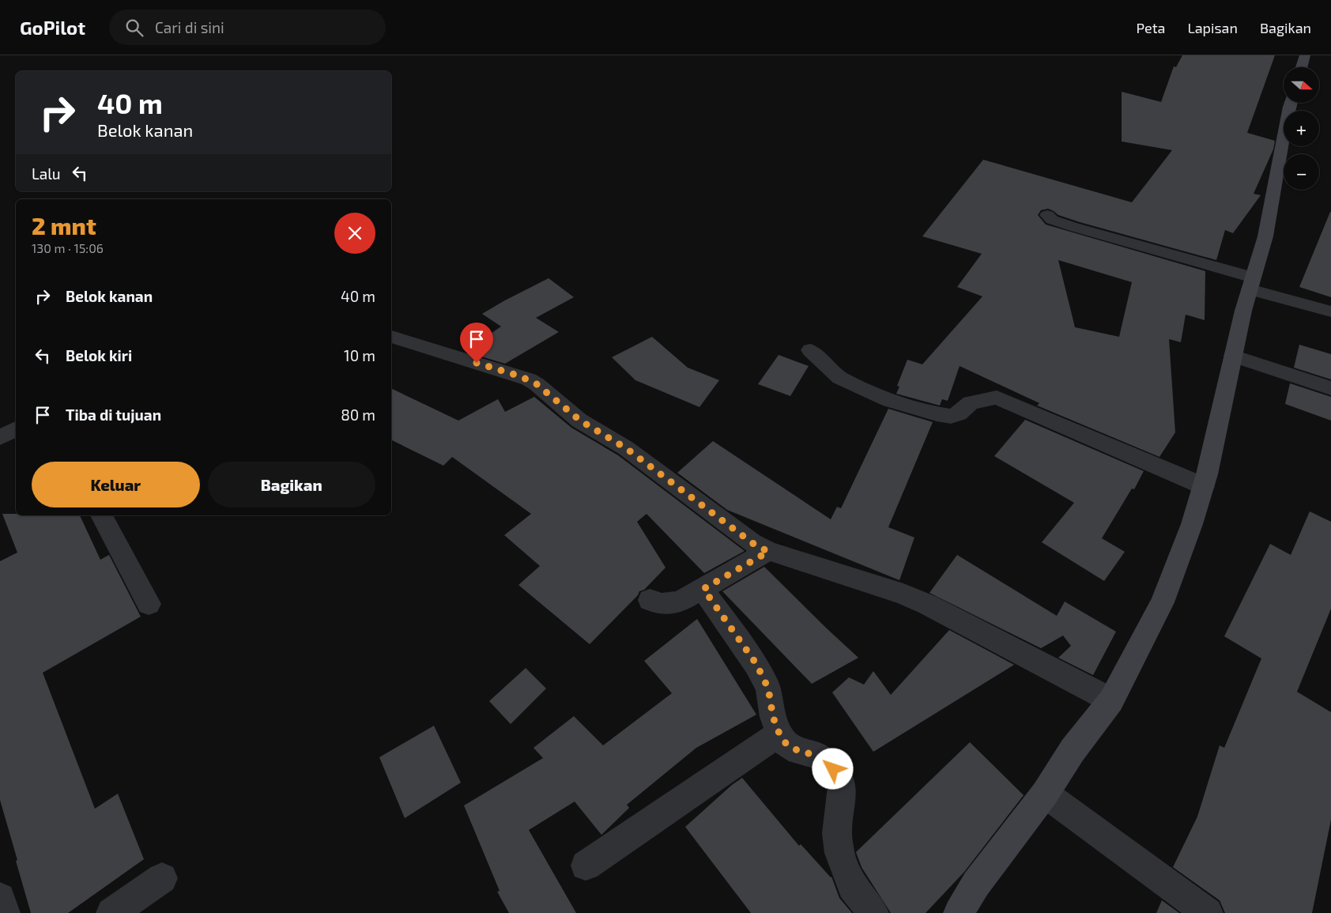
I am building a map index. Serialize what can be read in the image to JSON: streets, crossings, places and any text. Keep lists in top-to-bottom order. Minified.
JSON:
{"north":"right","page":{"header":"GoPilot","search":"Cari di sini","nav":["Peta","Lapisan","Bagikan"],"map_buttons":["+","−"],"turn":["40 m","Belok kanan"],"then":"Lalu","heading":["2 mnt","130 m · 15:06"],"list":[{"name":"Belok kanan","value":"40 m"},{"name":"Belok kiri","value":"10 m"},{"name":"Tiba di tujuan","value":"80 m"}],"buttons":["Keluar","Bagikan"]}}
